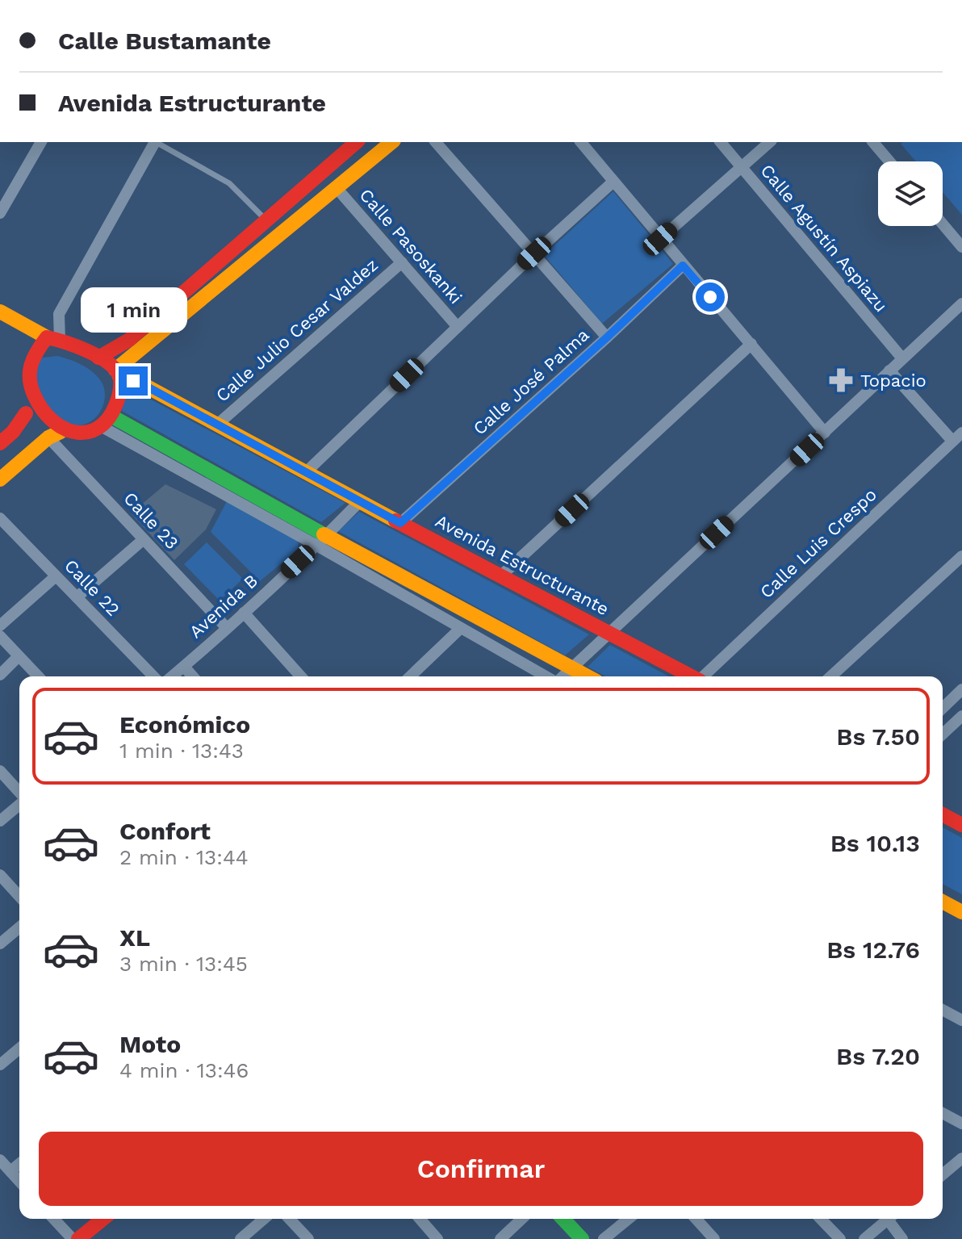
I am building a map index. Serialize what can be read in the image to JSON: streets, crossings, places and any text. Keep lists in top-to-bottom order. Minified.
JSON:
{"streets":{"main road":["Avenida Estructurante"],"street":["Calle Agustín Aspiazu","Calle Pasoskanki","Calle Julio Cesar Valdez","Calle José Palma","Calle 23","Calle Luis Crespo","Calle 22","Avenida B"]},"crossings":[["Calle Pasoskanki","Calle Julio Cesar Valdez"],["Calle Julio Cesar Valdez","Avenida Estructurante"],["Calle José Palma","Avenida Estructurante"],["Calle 23","Avenida B"],["Avenida Estructurante","Avenida B"]],"places":{"pharmacy":["Topacio"]},"page":{"banner":["Calle Bustamante","Avenida Estructurante"],"bubble":"1 min","list":[{"name":"Económico","note":"1 min · 13:43","value":"Bs 7.50"},{"name":"Confort","note":"2 min · 13:44","value":"Bs 10.13"},{"name":"XL","note":"3 min · 13:45","value":"Bs 12.76"},{"name":"Moto","note":"4 min · 13:46","value":"Bs 7.20"}],"buttons":"Confirmar"}}
